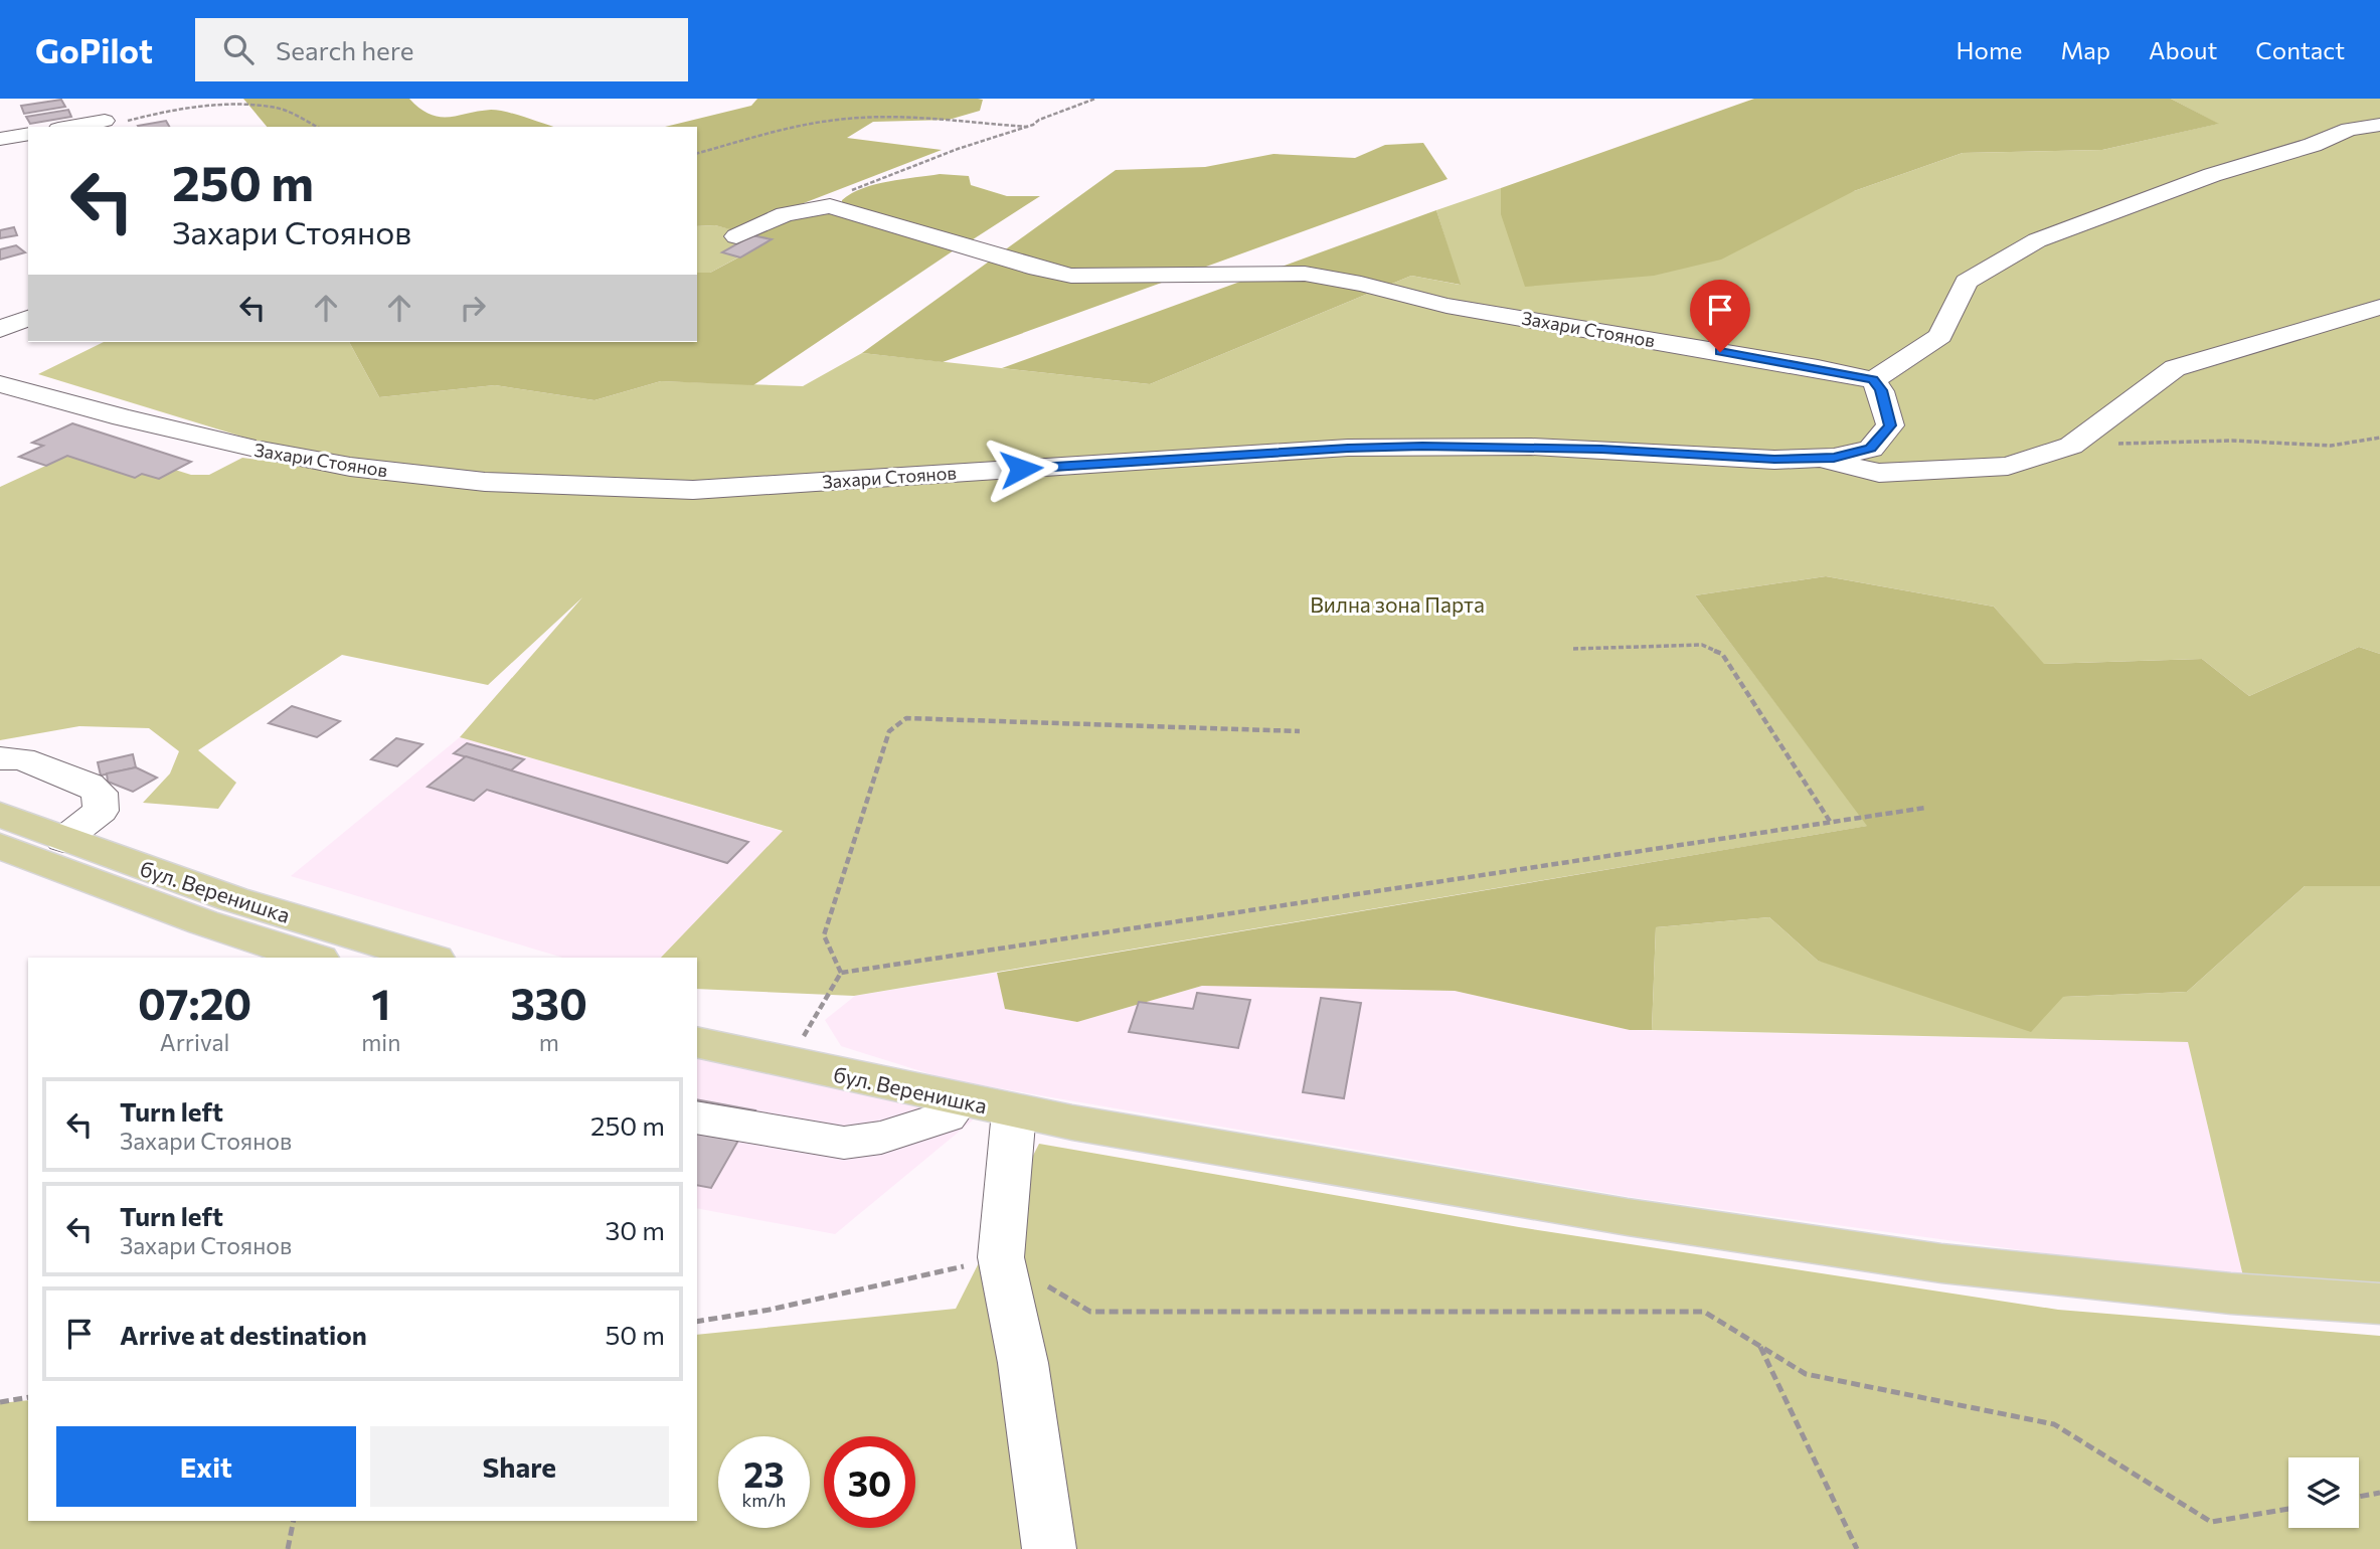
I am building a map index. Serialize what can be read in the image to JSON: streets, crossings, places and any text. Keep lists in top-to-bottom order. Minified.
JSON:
{"streets":{"main road":["бул. Веренишка"],"street":["Захари Стоянов"]},"parks":["Вилна зона Парта"],"page":{"header":"GoPilot","search":"Search here","nav":["Home","Map","About","Contact"],"turn":["250 m","Захари Стоянов"],"eta":["07:20","Arrival","1","min","330","m"],"list":[{"name":"Turn left","note":"Захари Стоянов","value":"250 m"},{"name":"Turn left","note":"Захари Стоянов","value":"30 m"},{"name":"Arrive at destination","value":"50 m"}],"buttons":["Exit","Share"],"speed":"23 km/h","limit":"30"}}
